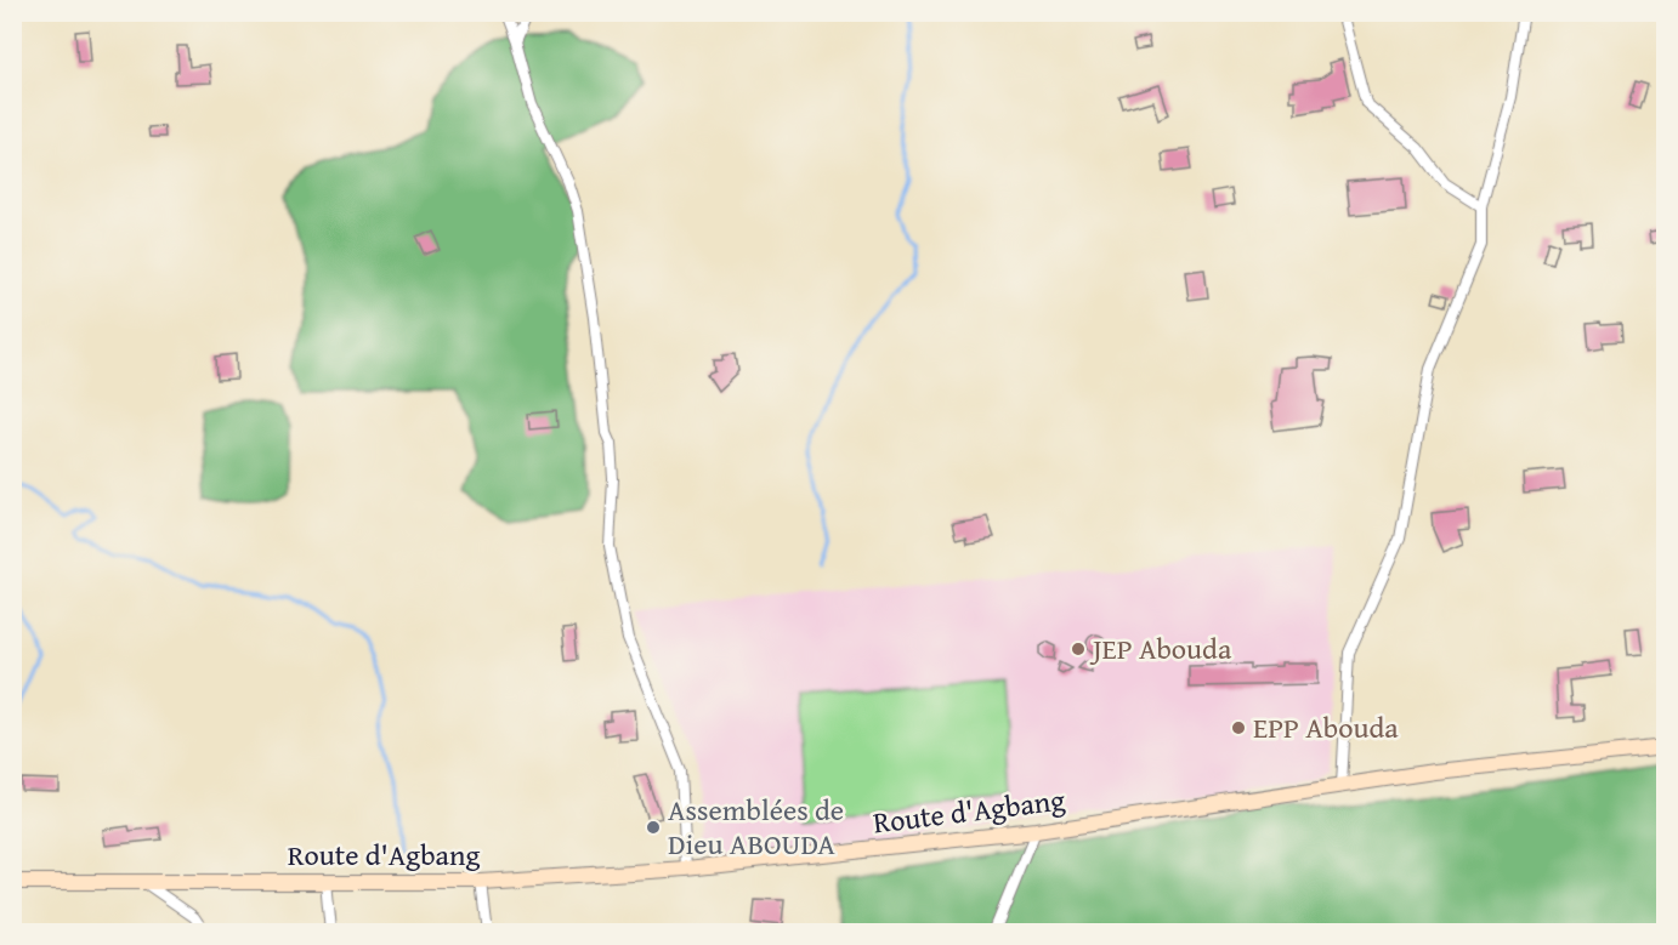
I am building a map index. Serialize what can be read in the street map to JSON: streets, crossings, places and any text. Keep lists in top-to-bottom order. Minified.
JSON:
{"streets":{"main road":["Route d'Agbang"]},"places":["JEP Abouda","EPP Abouda","Assemblées de Dieu ABOUDA"]}
